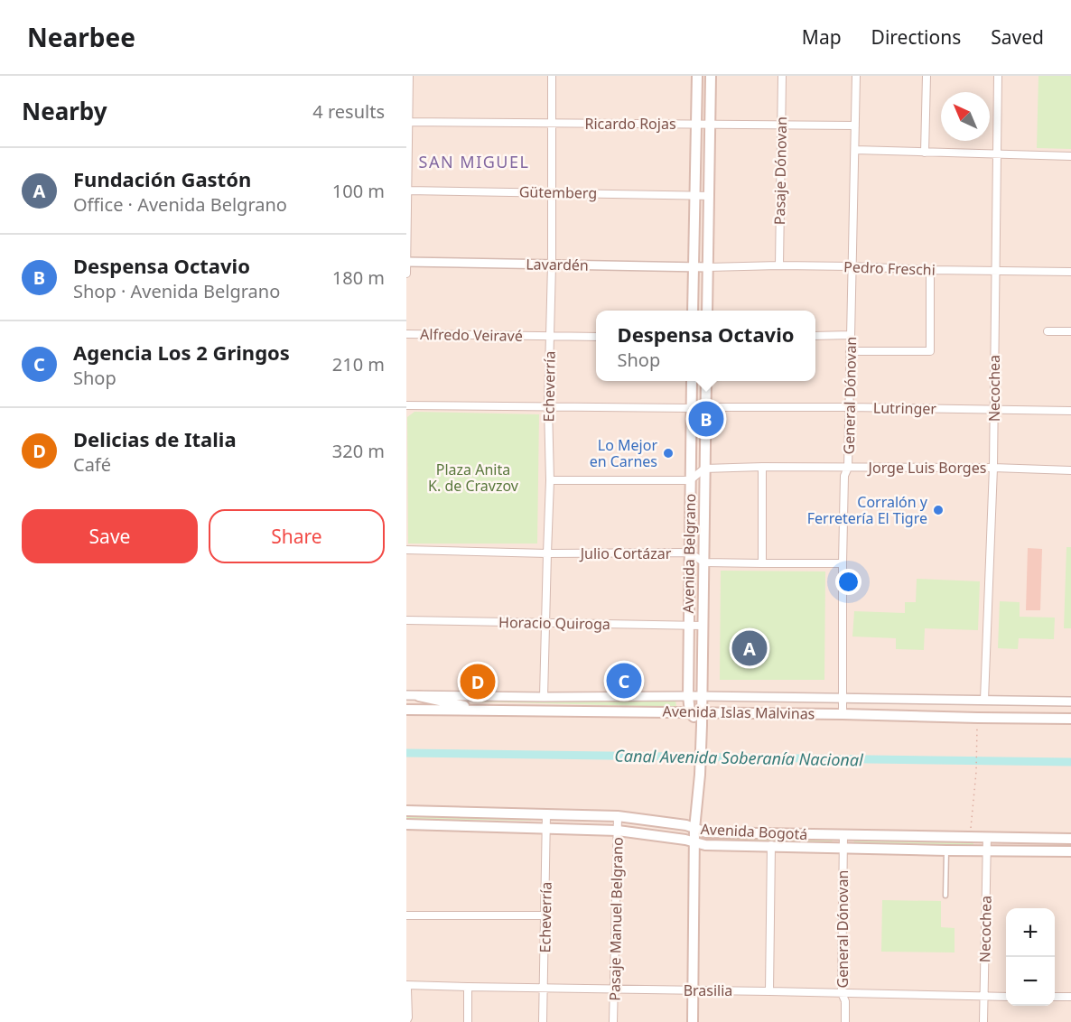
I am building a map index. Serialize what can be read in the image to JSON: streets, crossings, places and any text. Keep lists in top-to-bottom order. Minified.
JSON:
{"streets":{"main road":["Avenida Belgrano","Avenida Islas Malvinas","Avenida Bogotá"],"street":["Ricardo Rojas","Pasaje Dónovan","Gütemberg","Lavardén","Pedro Freschi","Alfredo Veiravé","Echeverría","Necochea","General Dónovan","Lutringer","Jorge Luis Borges","Julio Cortázar","Horacio Quiroga","Pasaje Manuel Belgrano","Brasilia"]},"crossings":[["Ricardo Rojas","Pasaje Dónovan"],["Ricardo Rojas","Echeverría"],["Ricardo Rojas","General Dónovan"],["Pasaje Dónovan","Pedro Freschi"],["Gütemberg","Echeverría"],["Lavardén","Pedro Freschi"],["Lavardén","Echeverría"],["Pedro Freschi","Necochea"],["Pedro Freschi","General Dónovan"],["Alfredo Veiravé","Echeverría"],["Echeverría","Julio Cortázar"],["Echeverría","Horacio Quiroga"],["Echeverría","Avenida Islas Malvinas"],["Echeverría","Avenida Bogotá"],["Echeverría","Brasilia"],["Necochea","Lutringer"],["Necochea","Jorge Luis Borges"],["Necochea","Avenida Islas Malvinas"],["Necochea","Avenida Bogotá"],["Necochea","Brasilia"],["General Dónovan","Lutringer"],["General Dónovan","Jorge Luis Borges"],["General Dónovan","Avenida Islas Malvinas"],["General Dónovan","Avenida Bogotá"],["General Dónovan","Brasilia"],["Lutringer","Avenida Belgrano"],["Jorge Luis Borges","Avenida Belgrano"],["Julio Cortázar","Avenida Belgrano"],["Avenida Belgrano","Horacio Quiroga"],["Avenida Belgrano","Avenida Islas Malvinas"],["Avenida Belgrano","Avenida Bogotá"],["Avenida Belgrano","Brasilia"],["Avenida Bogotá","Pasaje Manuel Belgrano"],["Pasaje Manuel Belgrano","Brasilia"]],"districts":["SAN MIGUEL"],"water":["Canal Avenida Soberanía Nacional"],"parks":["Plaza Anita K. de Cravzov"],"places":["Lo Mejor en Carnes","Corralón y Ferretería El Tigre"],"north":"top left","page":{"header":"Nearbee","nav":["Map","Directions","Saved"],"heading":["Nearby","4 results"],"list":[{"mark":"A","name":"Fundación Gastón","note":"Office · Avenida Belgrano","value":"100 m"},{"mark":"B","name":"Despensa Octavio","note":"Shop · Avenida Belgrano","value":"180 m"},{"mark":"C","name":"Agencia Los 2 Gringos","note":"Shop","value":"210 m"},{"mark":"D","name":"Delicias de Italia","note":"Café","value":"320 m"}],"popup":["Despensa Octavio","Shop"],"pins":["B","A","C","D"],"buttons":["Save","Share"],"map_buttons":["+","−"]}}
